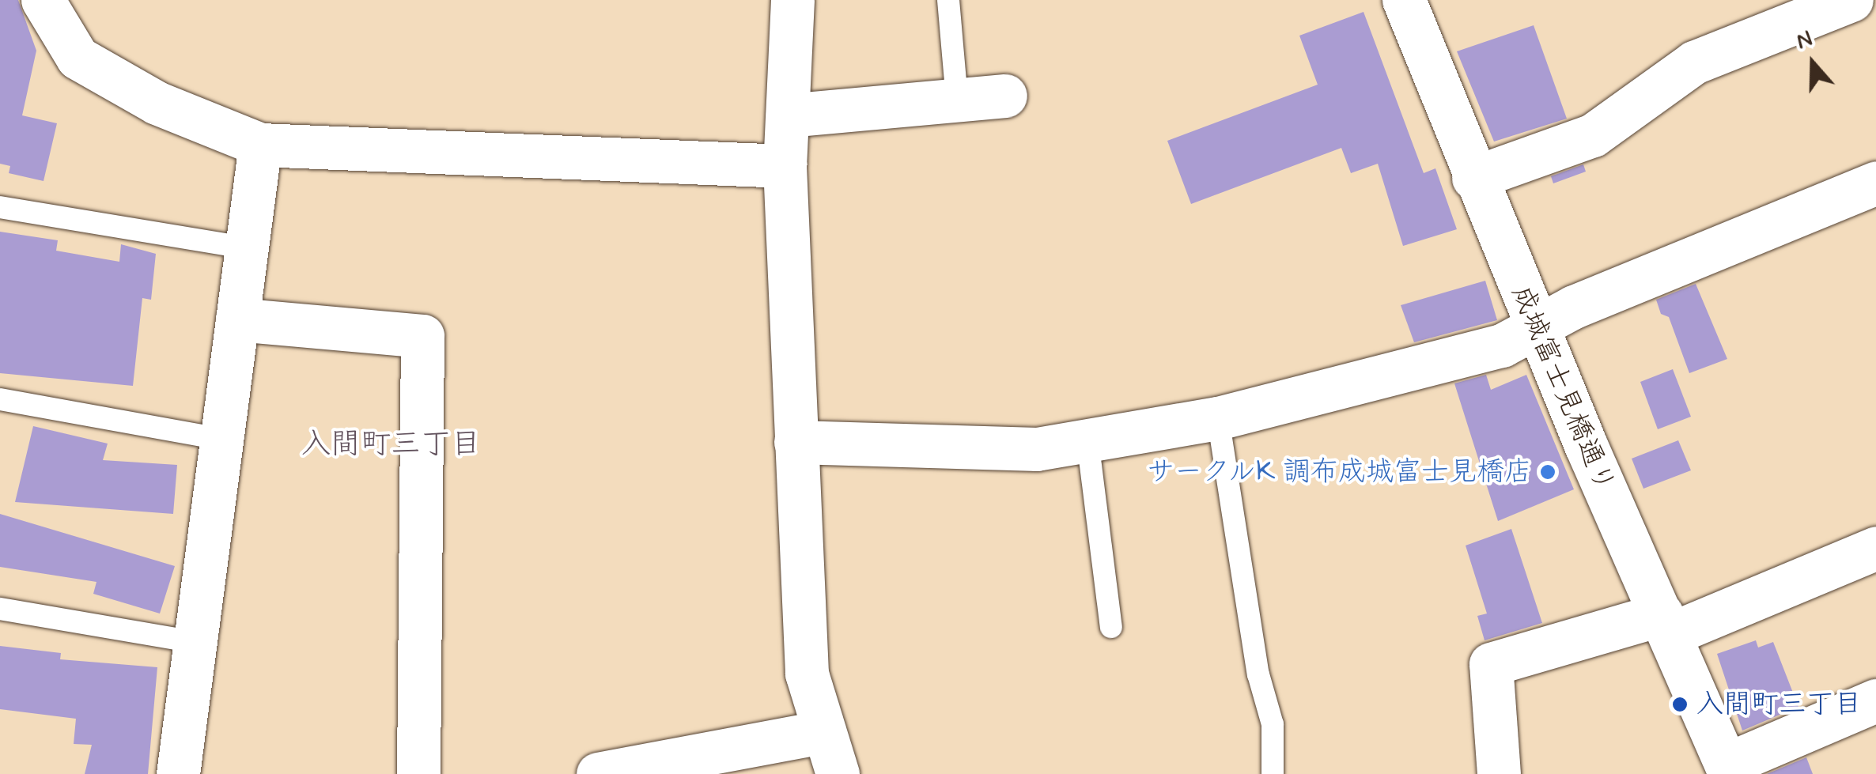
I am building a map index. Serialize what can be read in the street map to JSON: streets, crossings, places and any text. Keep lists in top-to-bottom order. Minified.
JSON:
{"streets":{"street":["成城富士見橋通り"]},"districts":["入間町三丁目"],"places":["サークルK 調布成城富士見橋店","入間町三丁目"],"north":"top"}
